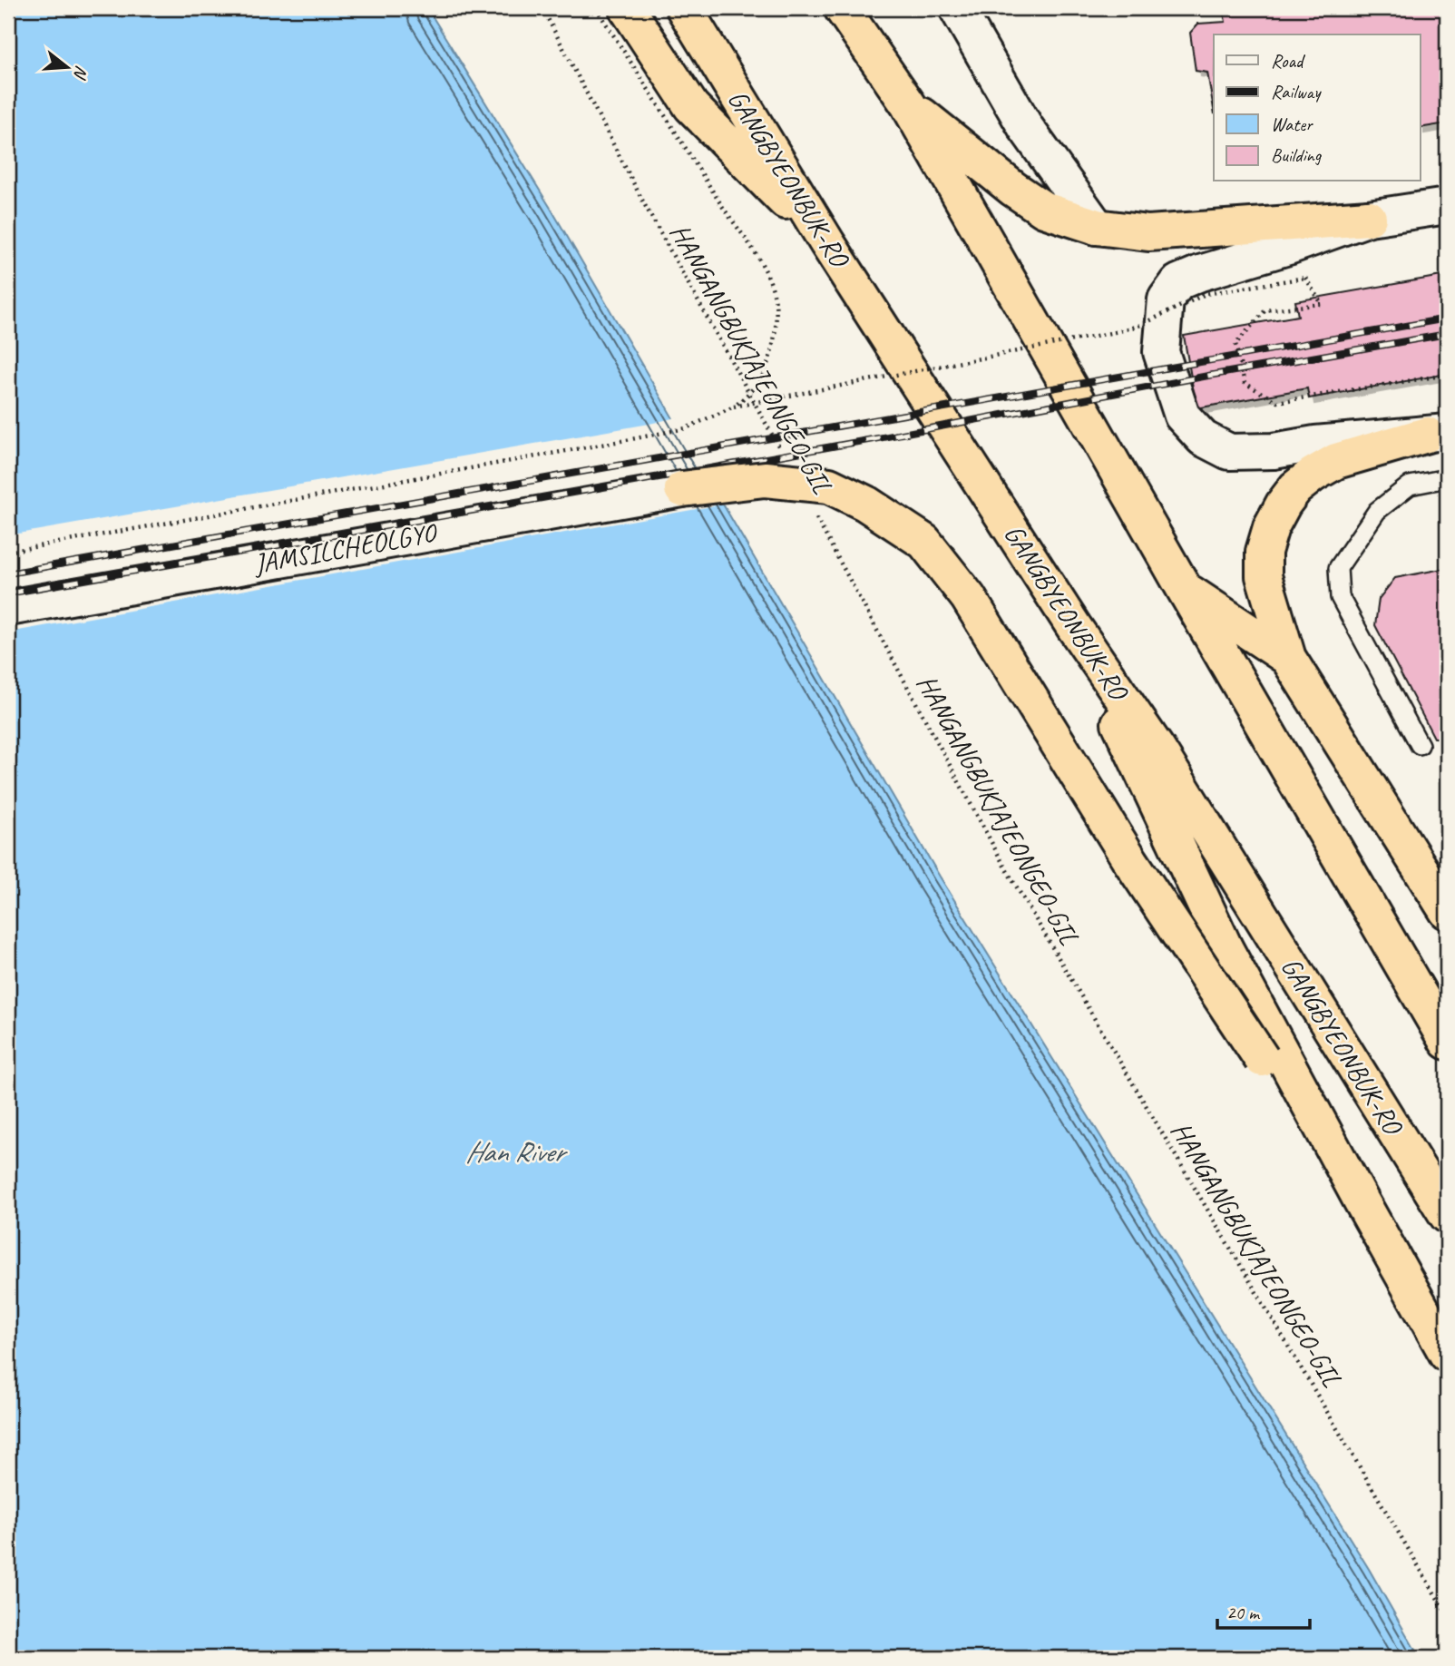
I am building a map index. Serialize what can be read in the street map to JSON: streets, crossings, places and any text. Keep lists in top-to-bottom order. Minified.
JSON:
{"streets":{"highway":["GANGBYEONBUK-RO"],"street":["JAMSILCHEOLGYO"],"path":["HANGANGBUKJAJEONGEO-GIL"]},"water":["Han River"],"legend":["Road","Railway","Water","Building"],"scale_bar":"20 m","north":"right"}
